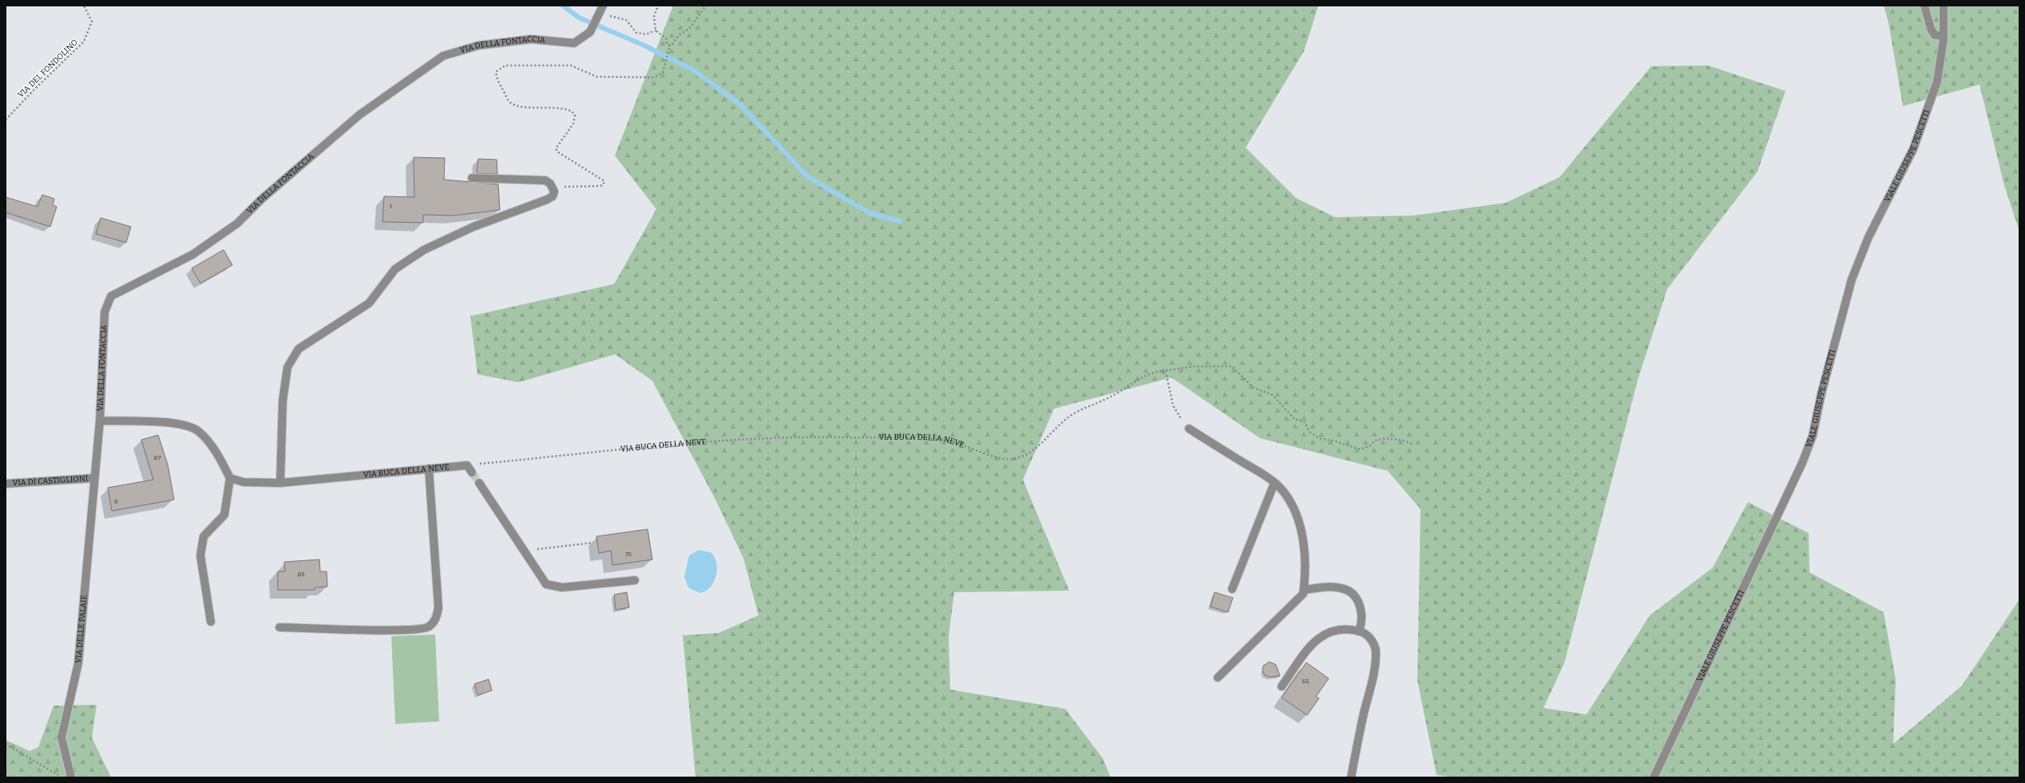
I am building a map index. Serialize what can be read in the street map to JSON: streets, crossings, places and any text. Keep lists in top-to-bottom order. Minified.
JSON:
{"streets":{"street":["VIA DELLA FONTACCIA","VIALE GIUSEPPE PESCETTI","VIA BUCA DELLA NEVE","VIA DI CASTIGLIONI","VIA DELLE PALAIE"],"path":["VIA DEL FONDOLINO"]},"crossings":[["VIA DELLA FONTACCIA","VIA DI CASTIGLIONI"],["VIA DELLA FONTACCIA","VIA DELLE PALAIE"],["VIA DI CASTIGLIONI","VIA DELLE PALAIE"]],"house_numbers":["1","87","9","75","85","65"]}
